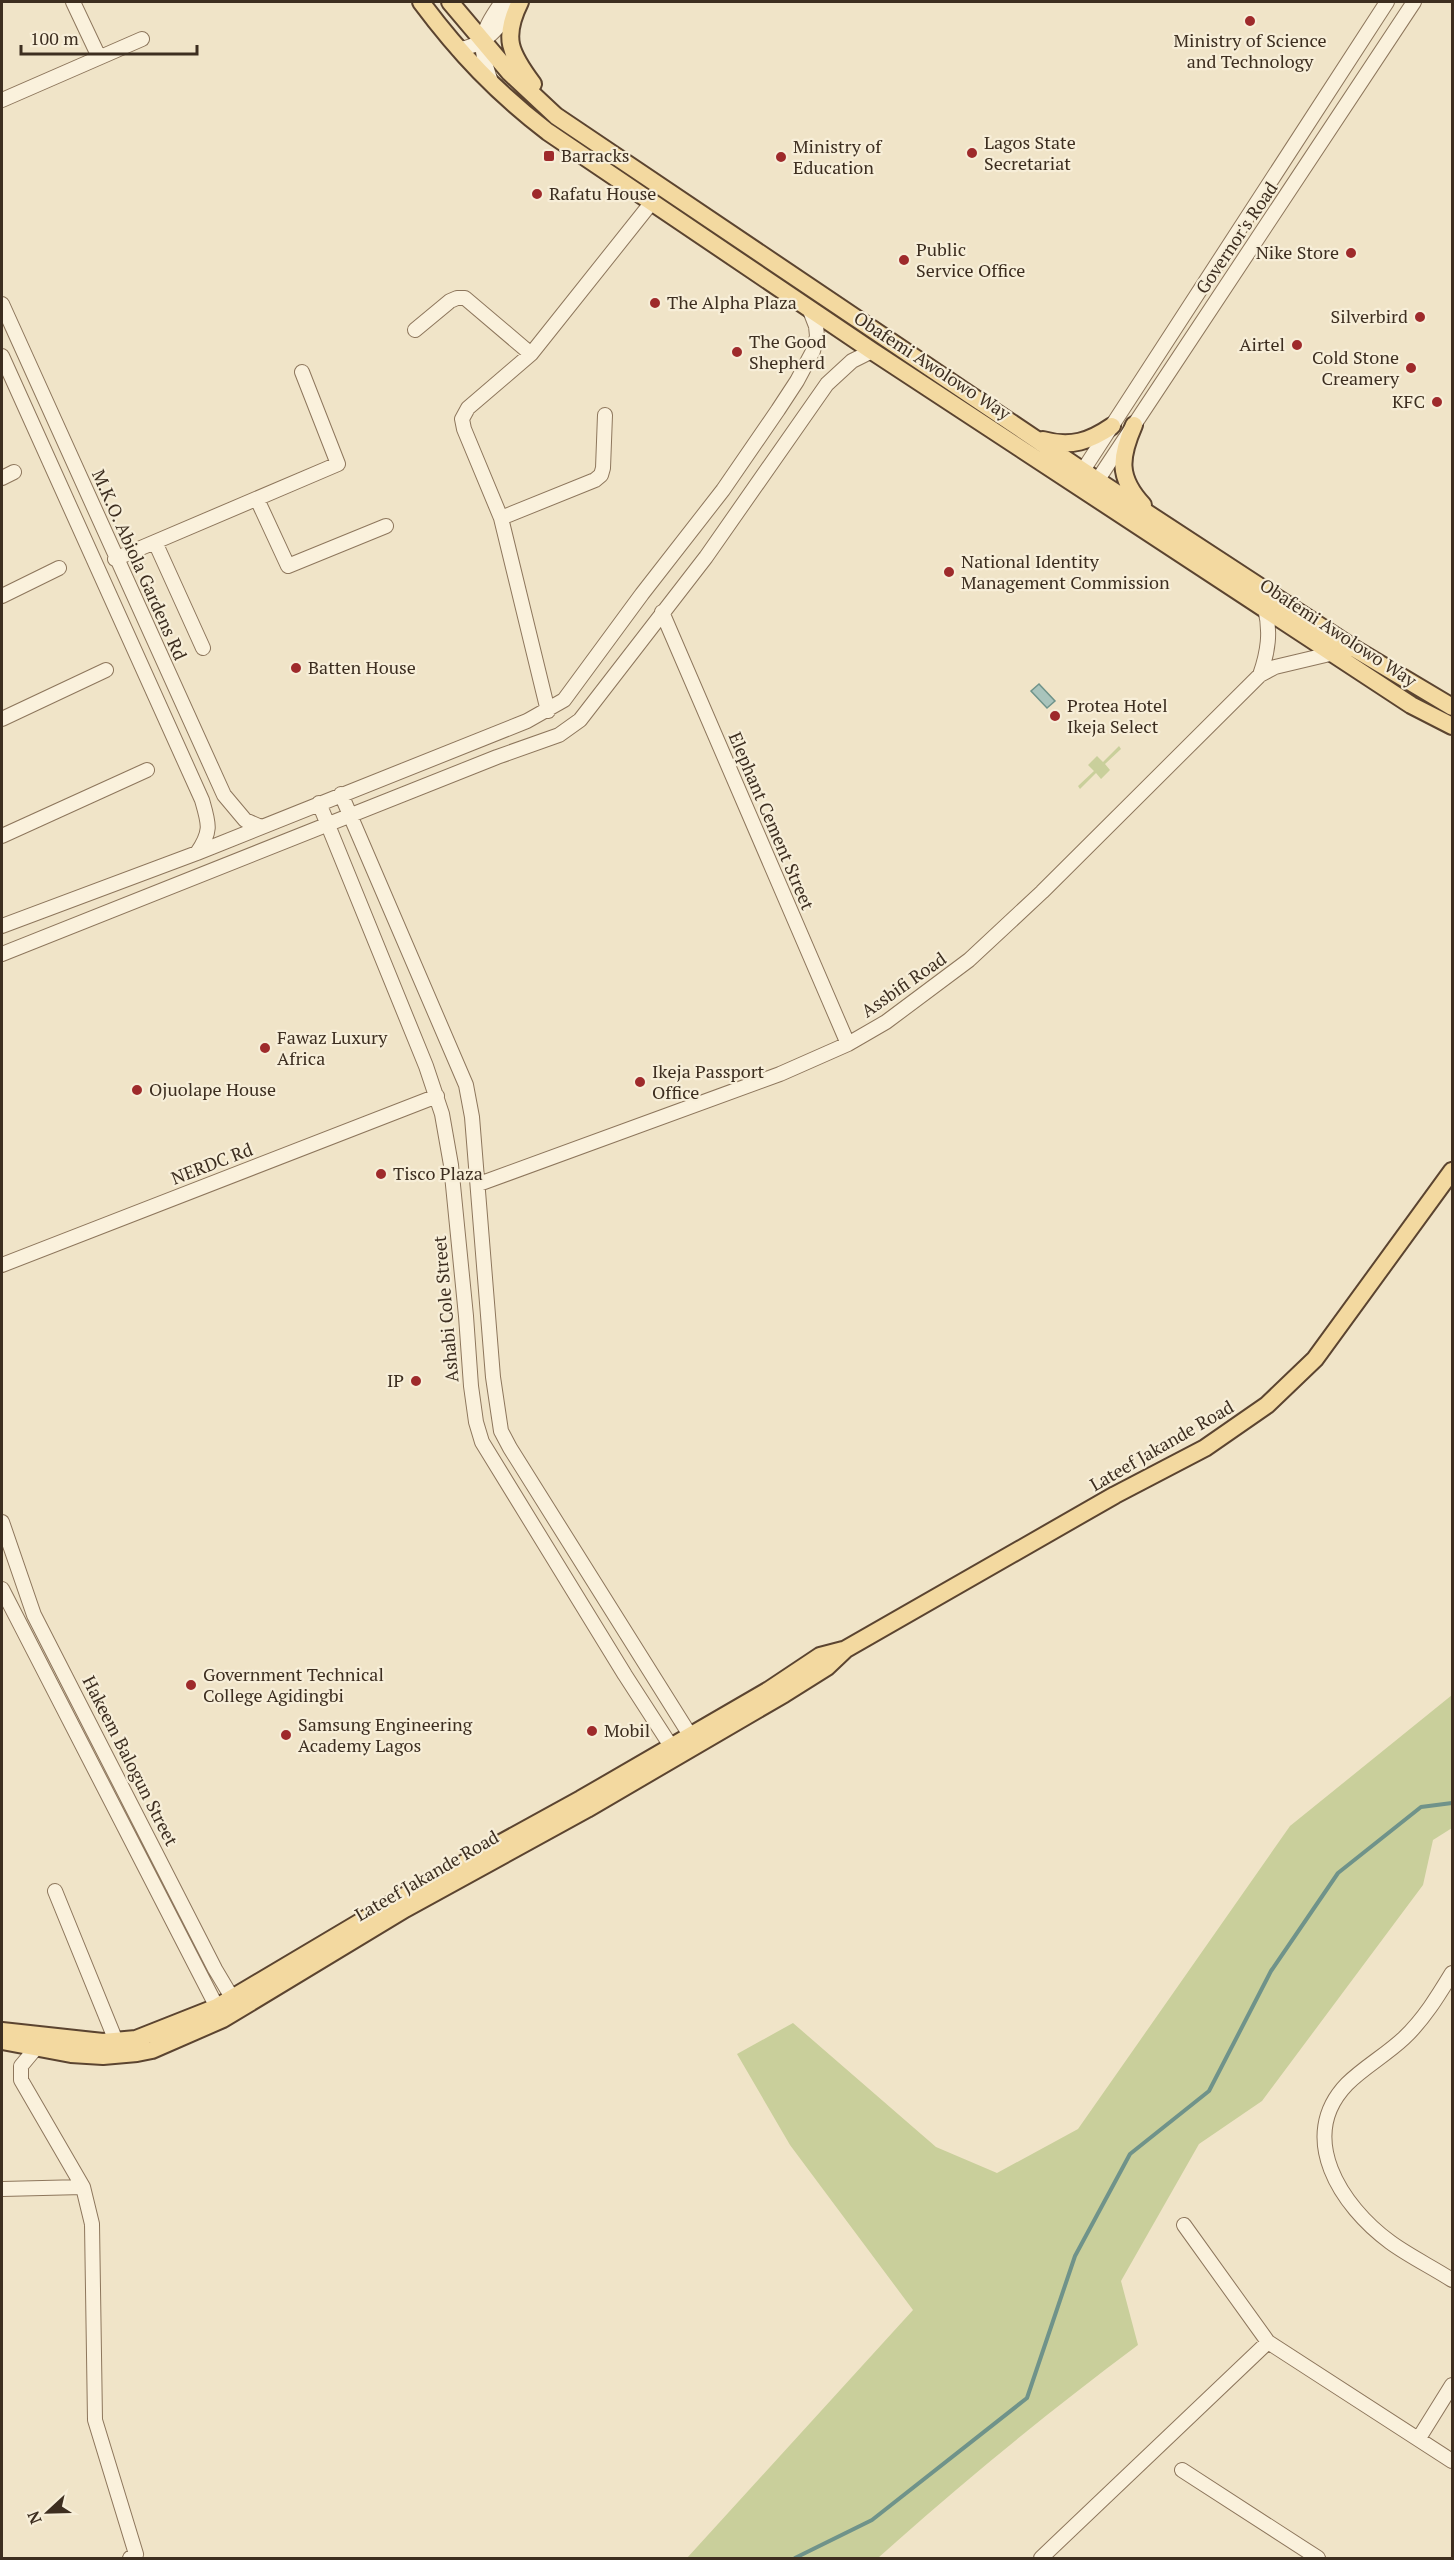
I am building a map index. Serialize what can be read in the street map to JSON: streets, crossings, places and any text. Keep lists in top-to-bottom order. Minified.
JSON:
{"streets":{"main road":["Obafemi Awolowo Way","Lateef Jakande Road"],"street":["Governor's Road","M.K.O. Abiola Gardens Rd","Elephant Cement Street","Assbifi Road","NERDC Rd","Ashabi Cole Street","Hakeem Balogun Street"]},"crossings":[["Governor's Road","Obafemi Awolowo Way"],["Elephant Cement Street","Assbifi Road"],["NERDC Rd","Ashabi Cole Street"],["Ashabi Cole Street","Lateef Jakande Road"],["Lateef Jakande Road","Hakeem Balogun Street"]],"places":{"other":["Ministry of Science and Technology","Lagos State Secretariat","Ministry of Education","Rafatu House","Nike Store","Public Service Office","The Alpha Plaza","Silverbird","Airtel","The Good Shepherd","Cold Stone Creamery","KFC","National Identity Management Commission","Batten House","Protea Hotel Ikeja Select","Fawaz Luxury Africa","Ikeja Passport Office","Ojuolape House","Tisco Plaza","IP","Government Technical College Agidingbi","Mobil","Samsung Engineering Academy Lagos"],"transit":["Barracks"]},"scale_bar":"100 m","north":"left"}
